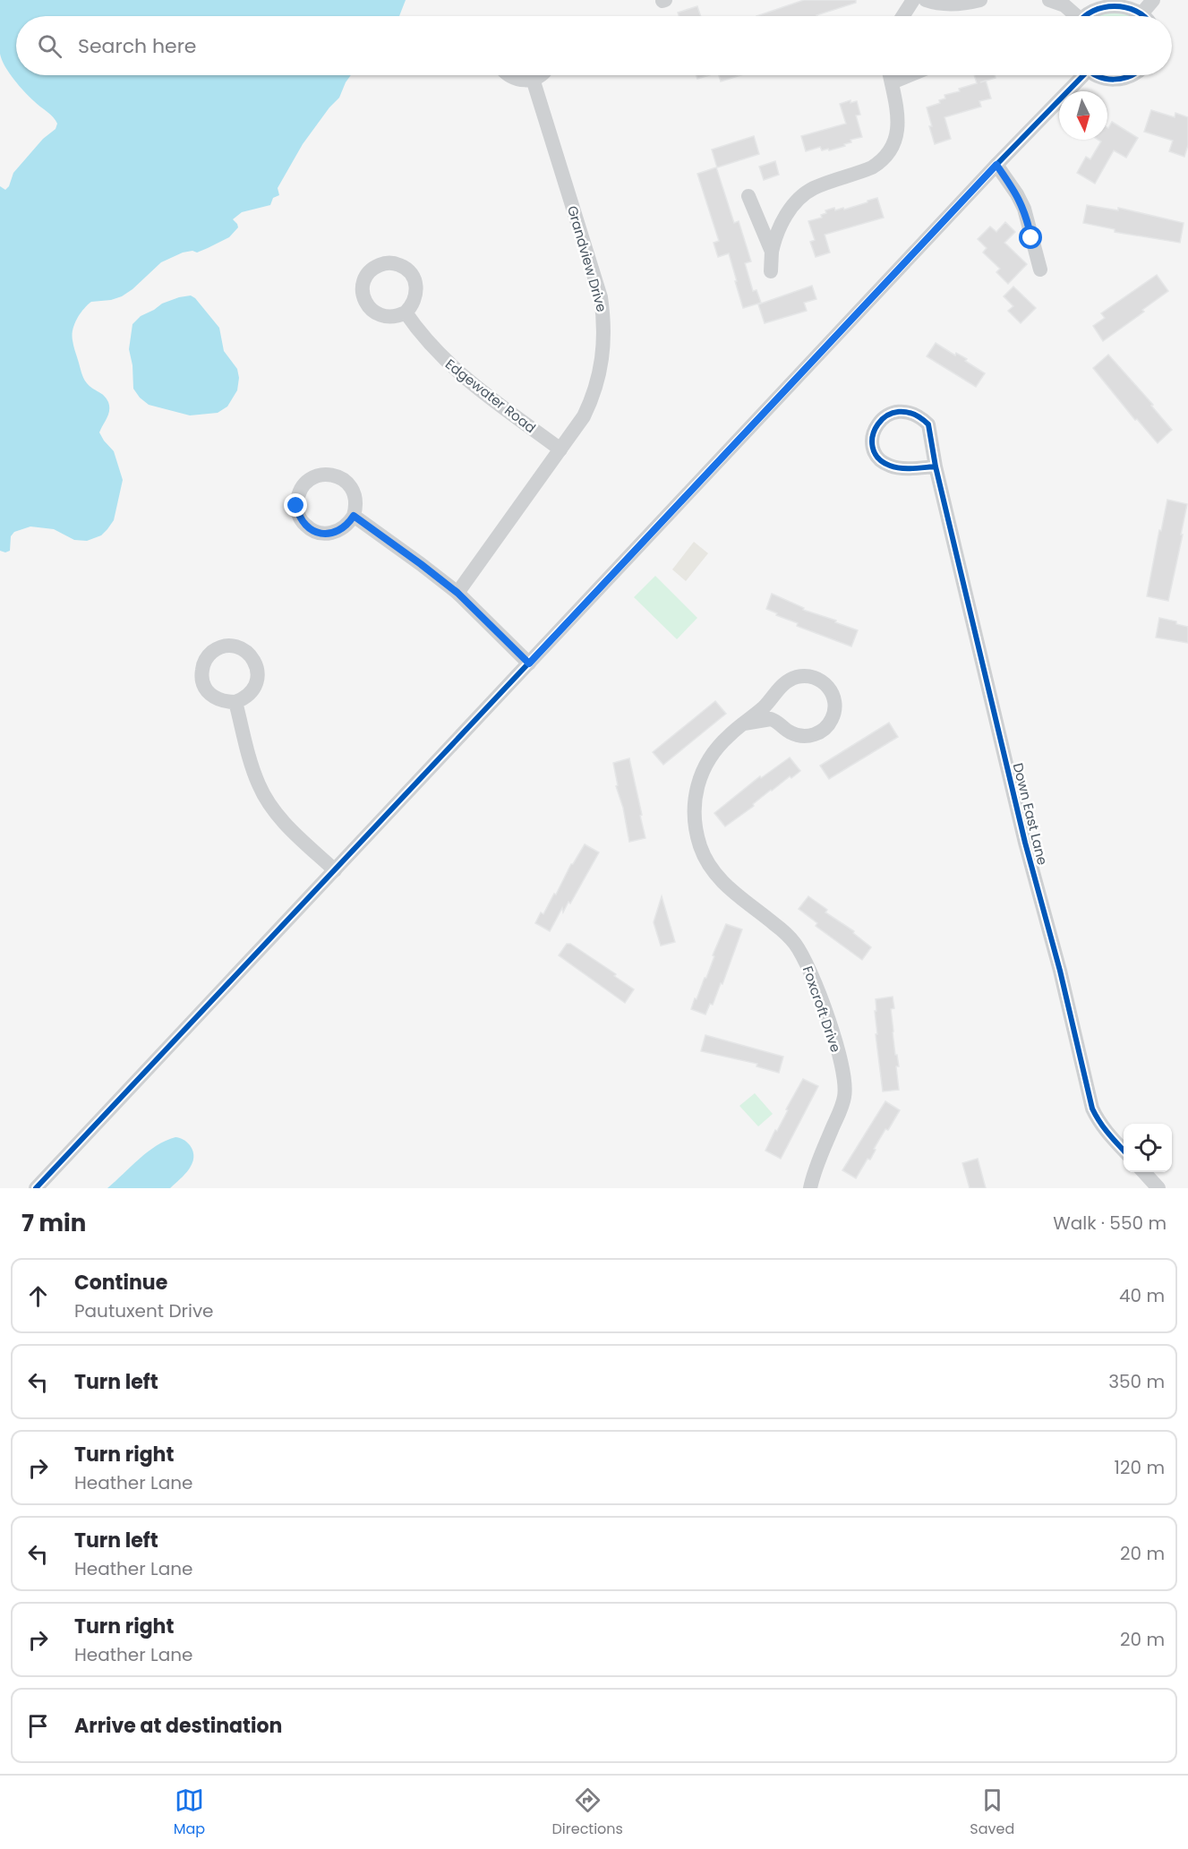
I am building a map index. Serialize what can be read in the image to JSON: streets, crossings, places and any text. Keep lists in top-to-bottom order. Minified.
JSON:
{"streets":{"street":["Grandview Drive","Edgewater Road","Down East Lane","Foxcroft Drive"]},"crossings":[["Grandview Drive","Edgewater Road"]],"north":"bottom","page":{"search":"Search here","heading":["7 min","Walk · 550 m"],"list":[["Continue","Pautuxent Drive","40 m"],["Turn left","350 m"],["Turn right","Heather Lane","120 m"],["Turn left","Heather Lane","20 m"],["Turn right","Heather Lane","20 m"],"Arrive at destination"],"nav":["Map","Directions","Saved"]}}
